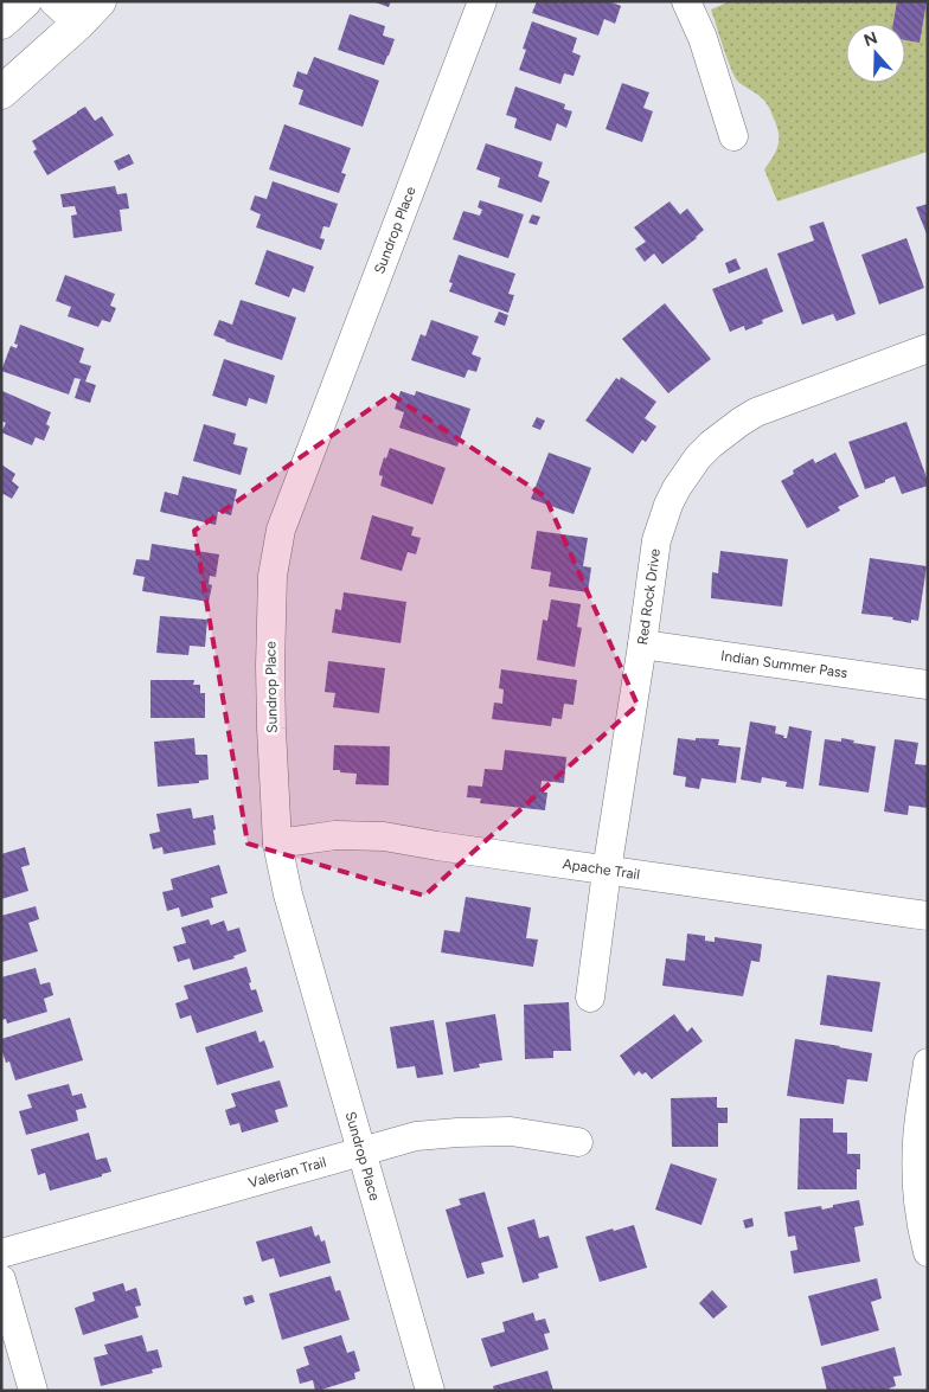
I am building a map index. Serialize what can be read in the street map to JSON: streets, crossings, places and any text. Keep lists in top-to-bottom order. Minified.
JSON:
{"streets":{"street":["Sundrop Place","Red Rock Drive","Indian Summer Pass","Apache Trail","Valerian Trail"]},"crossings":[["Sundrop Place","Apache Trail"],["Sundrop Place","Valerian Trail"],["Red Rock Drive","Indian Summer Pass"],["Red Rock Drive","Apache Trail"]],"north":"top"}
